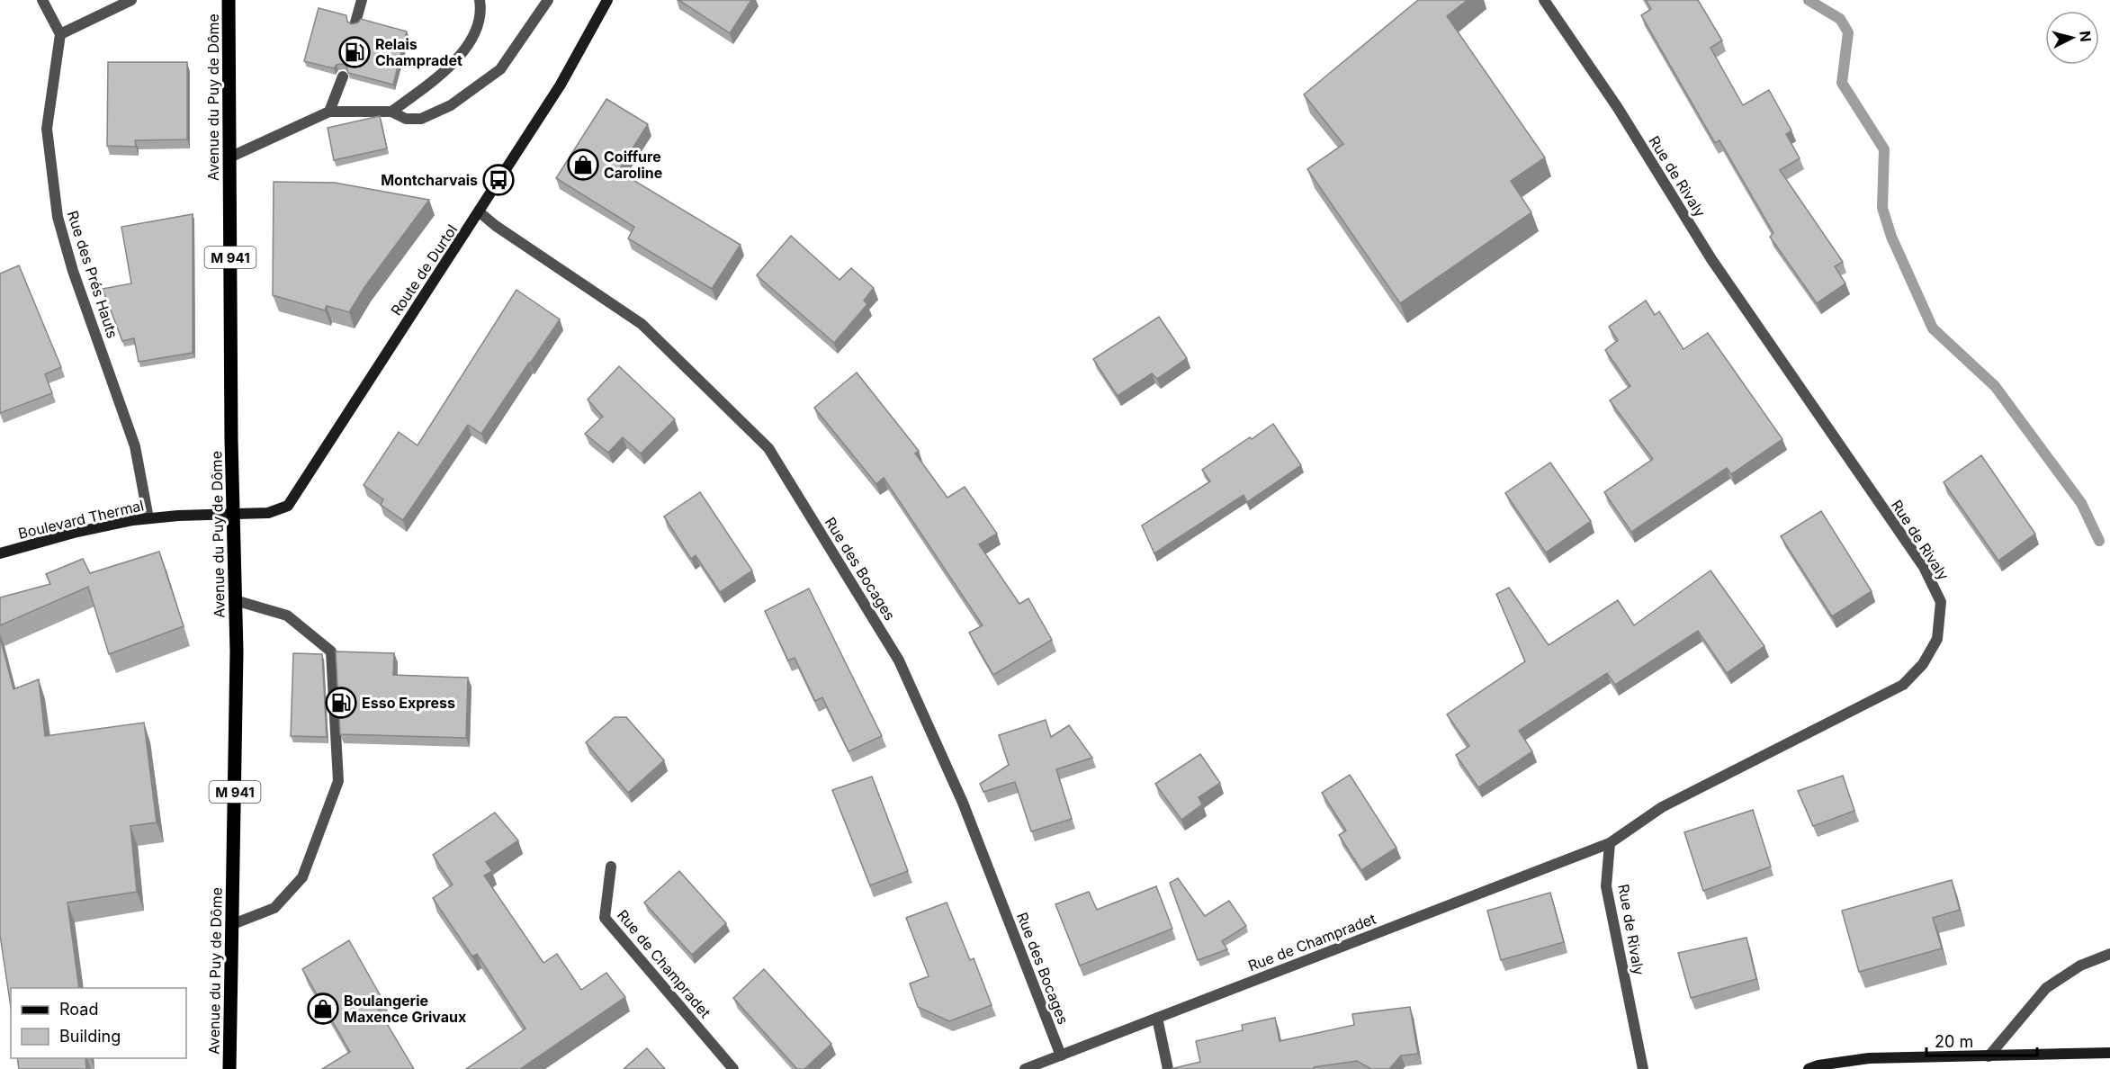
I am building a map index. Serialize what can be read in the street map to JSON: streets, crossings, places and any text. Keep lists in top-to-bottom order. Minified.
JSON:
{"streets":{"main road":["Avenue du Puy de Dôme","M 941","Route de Durtol","Boulevard Thermal"],"street":["Rue de Rivaly","Rue des Prés Hauts","Rue des Bocages","Rue de Champradet"]},"crossings":[["Avenue du Puy de Dôme","Route de Durtol"],["Avenue du Puy de Dôme","Boulevard Thermal"],["Rue de Rivaly","Rue de Champradet"],["Route de Durtol","Boulevard Thermal"],["Route de Durtol","Rue des Bocages"],["Rue des Prés Hauts","Boulevard Thermal"],["Rue des Bocages","Rue de Champradet"]],"places":{"fuel station":["Relais Champradet","Esso Express"],"shop":["Coiffure Caroline","Boulangerie Maxence Grivaux"],"bus stop":["Montcharvais"]},"legend":["Road","Building"],"scale_bar":"20 m","north":"right"}
